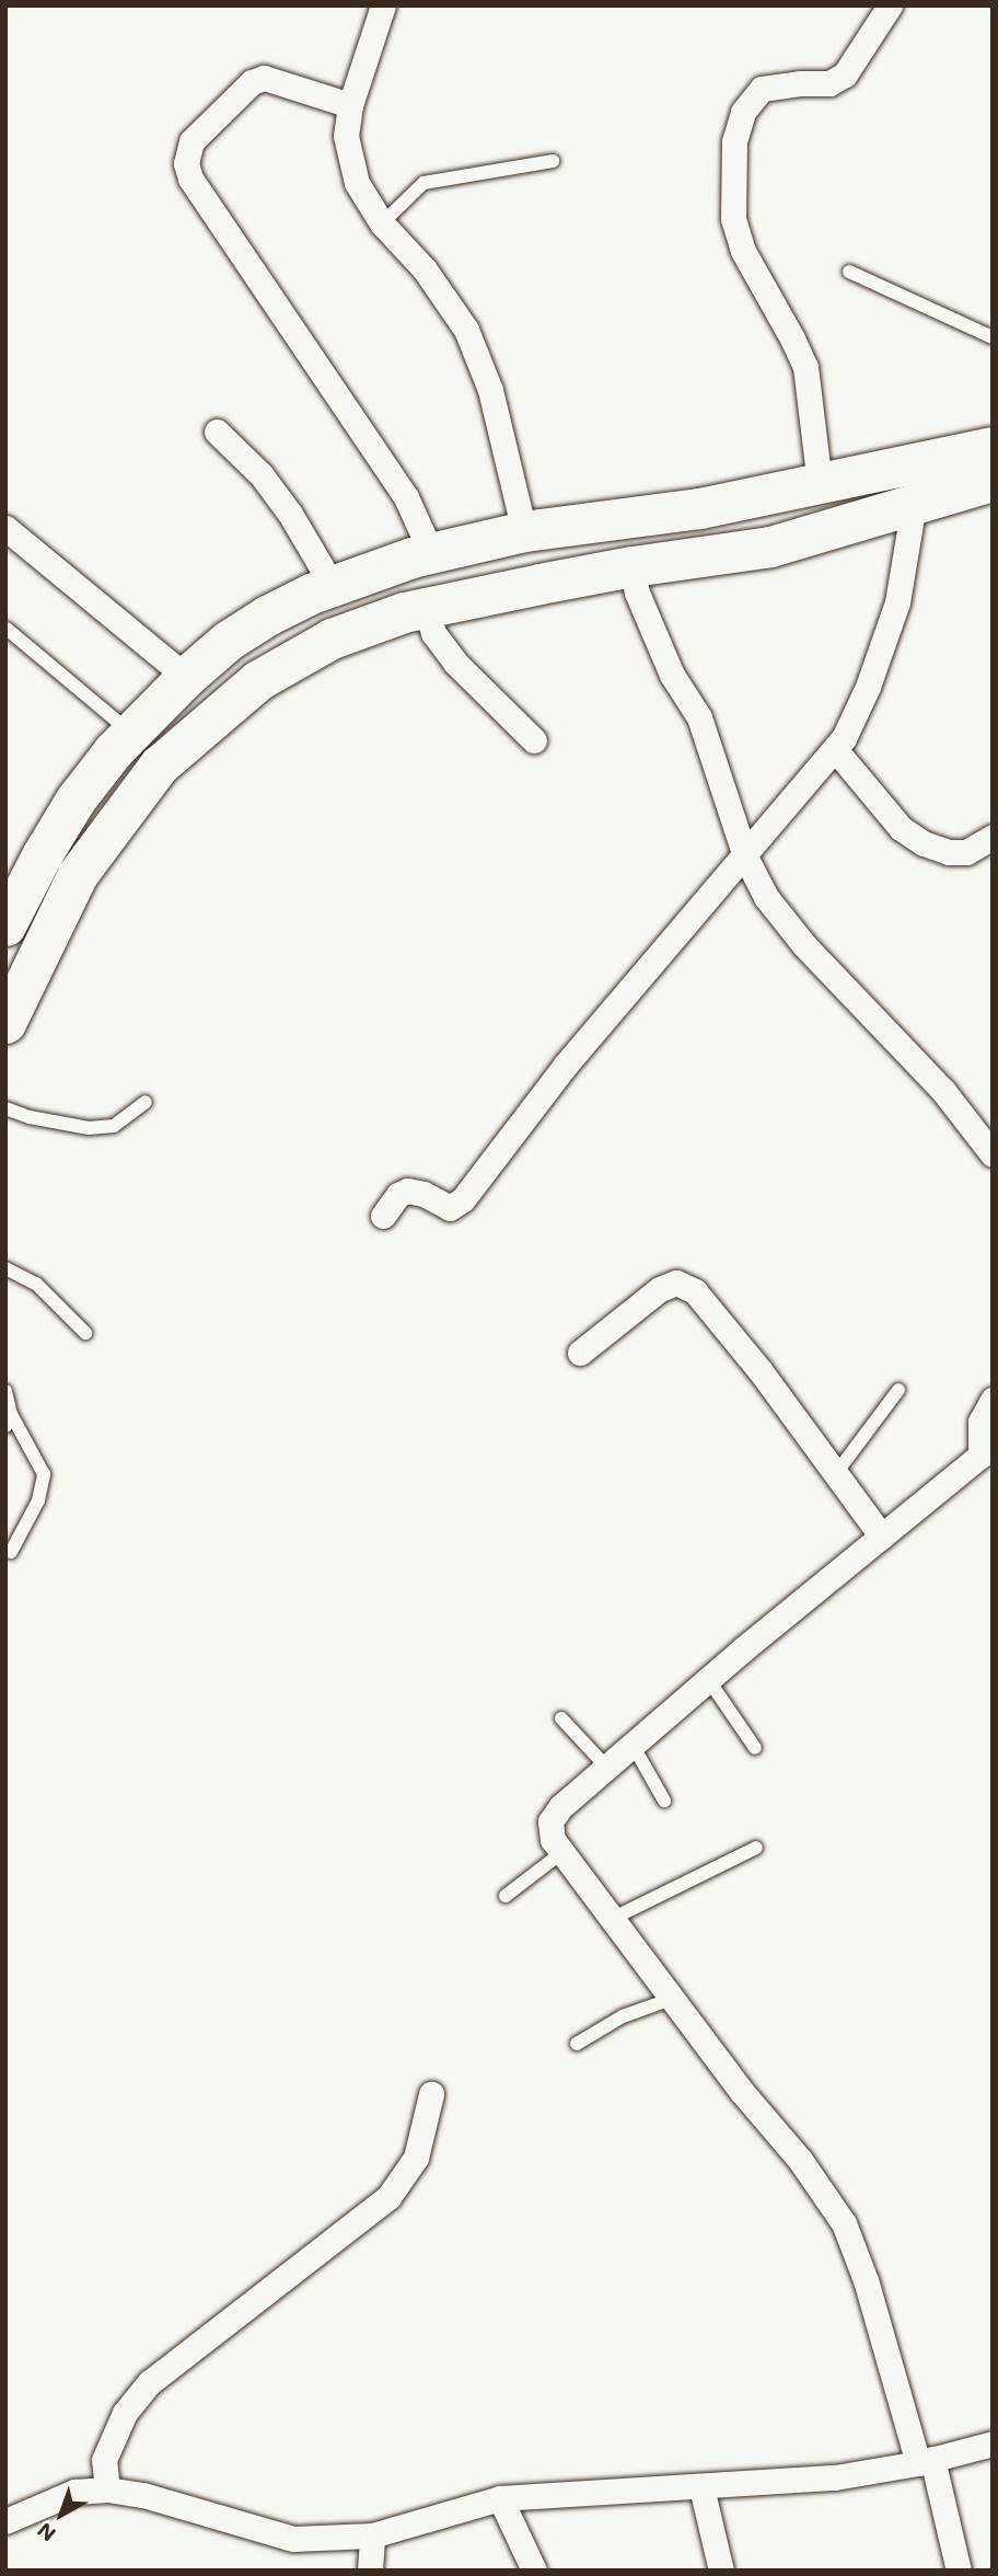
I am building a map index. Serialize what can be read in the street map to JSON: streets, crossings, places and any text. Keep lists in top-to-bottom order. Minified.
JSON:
{"north":"bottom left"}
